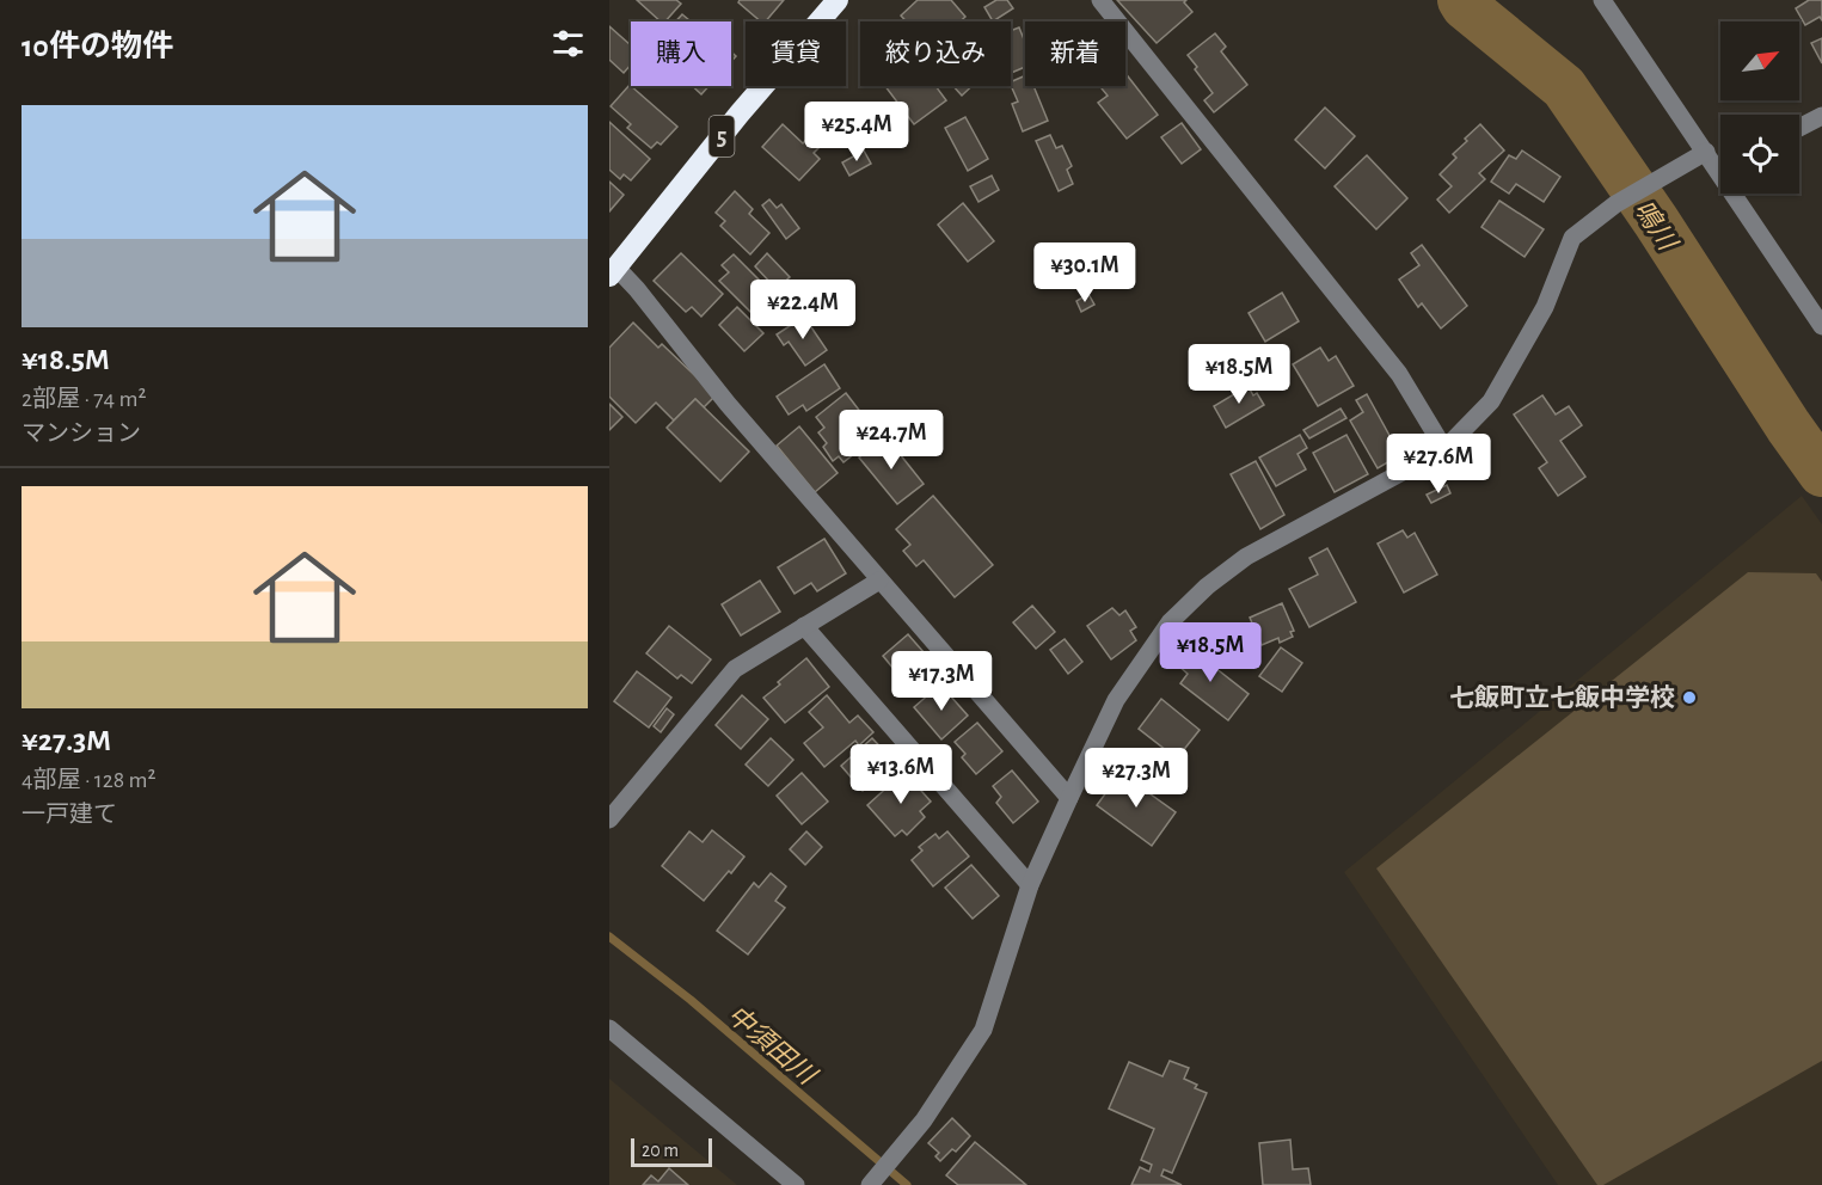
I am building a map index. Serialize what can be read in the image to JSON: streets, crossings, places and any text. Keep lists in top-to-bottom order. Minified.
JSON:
{"streets":{"highway":["5"]},"water":["鳴川","中須田川"],"places":["七飯町立七飯中学校"],"scale_bar":"20 m","north":"top right","page":{"heading":"10件の物件","chip":["購入","賃貸","絞り込み","新着"],"list":[{"name":"¥18.5M","note":"2部屋 · 74 m² · マンション"},{"name":"¥27.3M","note":"4部屋 · 128 m² · 一戸建て"}],"price":["¥25.4M","¥30.1M","¥22.4M","¥18.5M","¥24.7M","¥27.6M","¥18.5M","¥17.3M","¥13.6M","¥27.3M"],"scale":"20 m"}}
